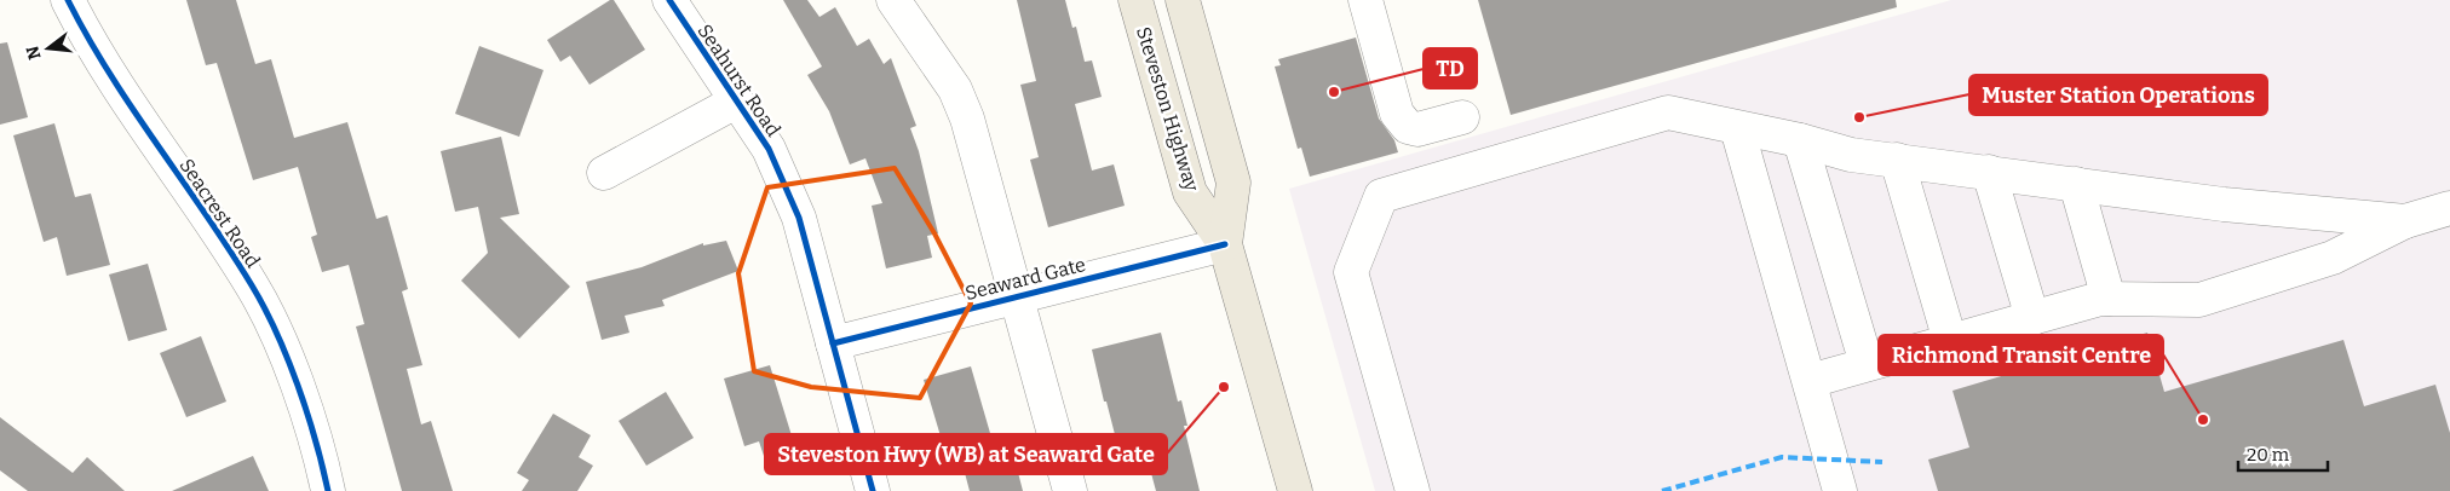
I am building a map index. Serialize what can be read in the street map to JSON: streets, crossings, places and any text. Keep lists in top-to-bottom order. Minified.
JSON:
{"streets":{"main road":["Steveston Highway"],"street":["Seahurst Road","Seacrest Road","Seaward Gate"]},"crossings":[["Seahurst Road","Seaward Gate"],["Steveston Highway","Seaward Gate"]],"places":["TD","Muster Station Operations","Steveston Hwy (WB) at Seaward Gate","Richmond Transit Centre"],"scale_bar":"20 m","north":"left"}
